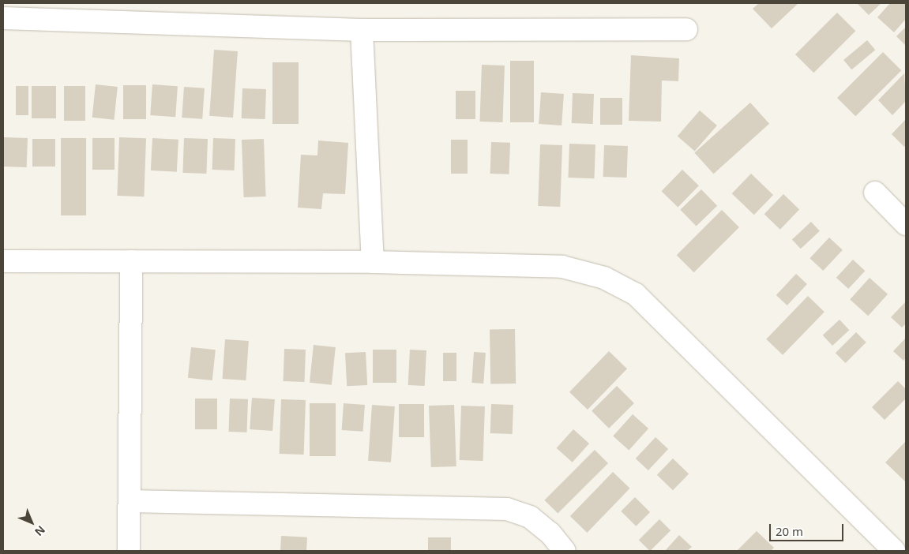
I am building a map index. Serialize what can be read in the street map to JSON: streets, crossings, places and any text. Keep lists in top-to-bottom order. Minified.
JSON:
{"scale_bar":"20 m","north":"bottom right"}
